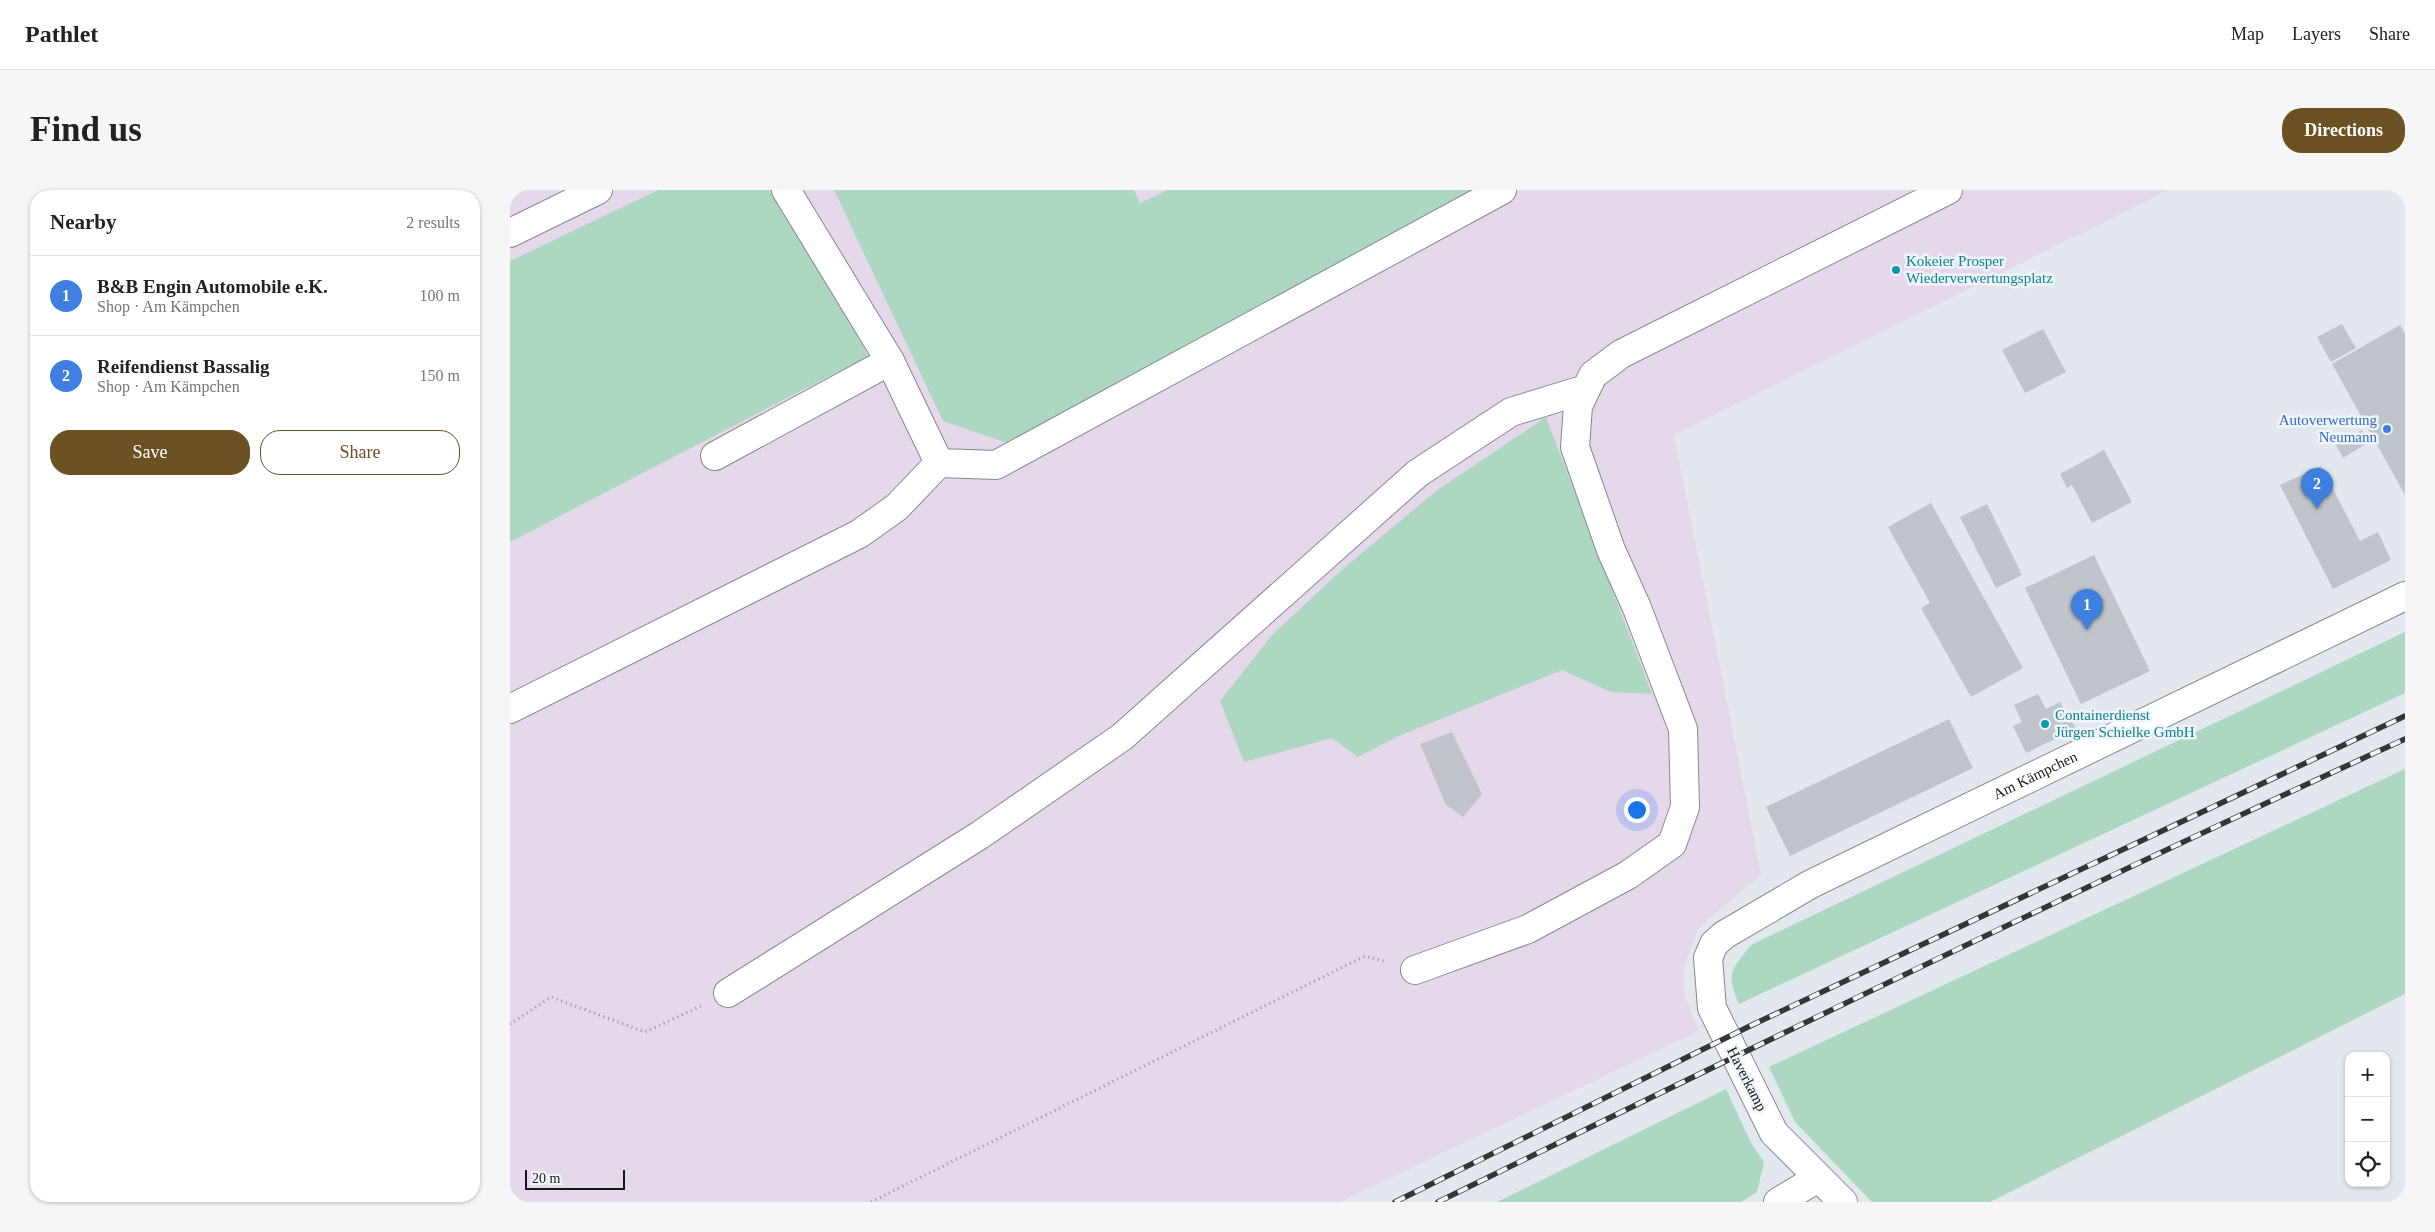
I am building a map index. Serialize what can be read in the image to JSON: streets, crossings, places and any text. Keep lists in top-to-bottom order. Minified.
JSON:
{"streets":{"street":["Am Kämpchen","Haverkamp"]},"crossings":[["Am Kämpchen","Haverkamp"]],"places":["Kokeier Prosper Wiederverwertungsplatz","Autoverwertung Neumann","Containerdienst Jürgen Schielke GmbH"],"scale_bar":"20 m","page":{"header":"Pathlet","nav":["Map","Layers","Share"],"buttons":["Directions",["Save","Share"]],"title":"Find us","heading":["Nearby","2 results"],"list":[{"mark":"1","name":"B&B Engin Automobile e.K.","note":"Shop · Am Kämpchen","value":"100 m"},{"mark":"2","name":"Reifendienst Bassalig","note":"Shop · Am Kämpchen","value":"150 m"}],"pins":["2","1"],"map_buttons":["+","−"],"scale":"20 m"}}
